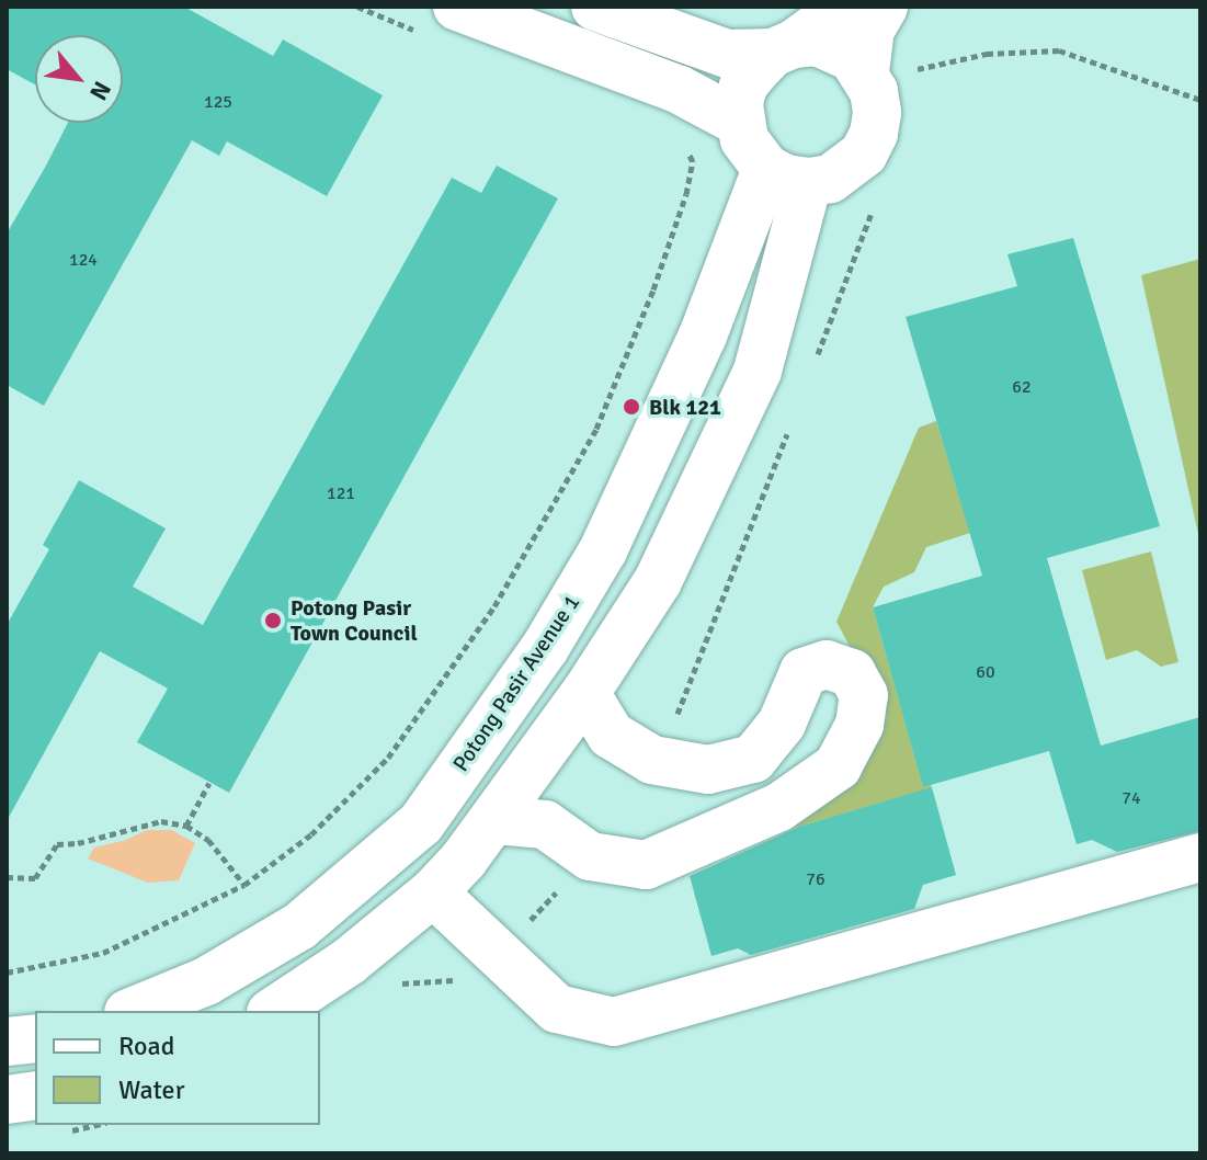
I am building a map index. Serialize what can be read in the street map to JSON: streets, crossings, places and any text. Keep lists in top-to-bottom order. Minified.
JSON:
{"streets":{"street":["Potong Pasir Avenue 1"]},"places":["Blk 121","Potong Pasir Town Council"],"house_numbers":["125","124","62","121","60","74","76"],"legend":["Road","Water"],"north":"bottom right"}
